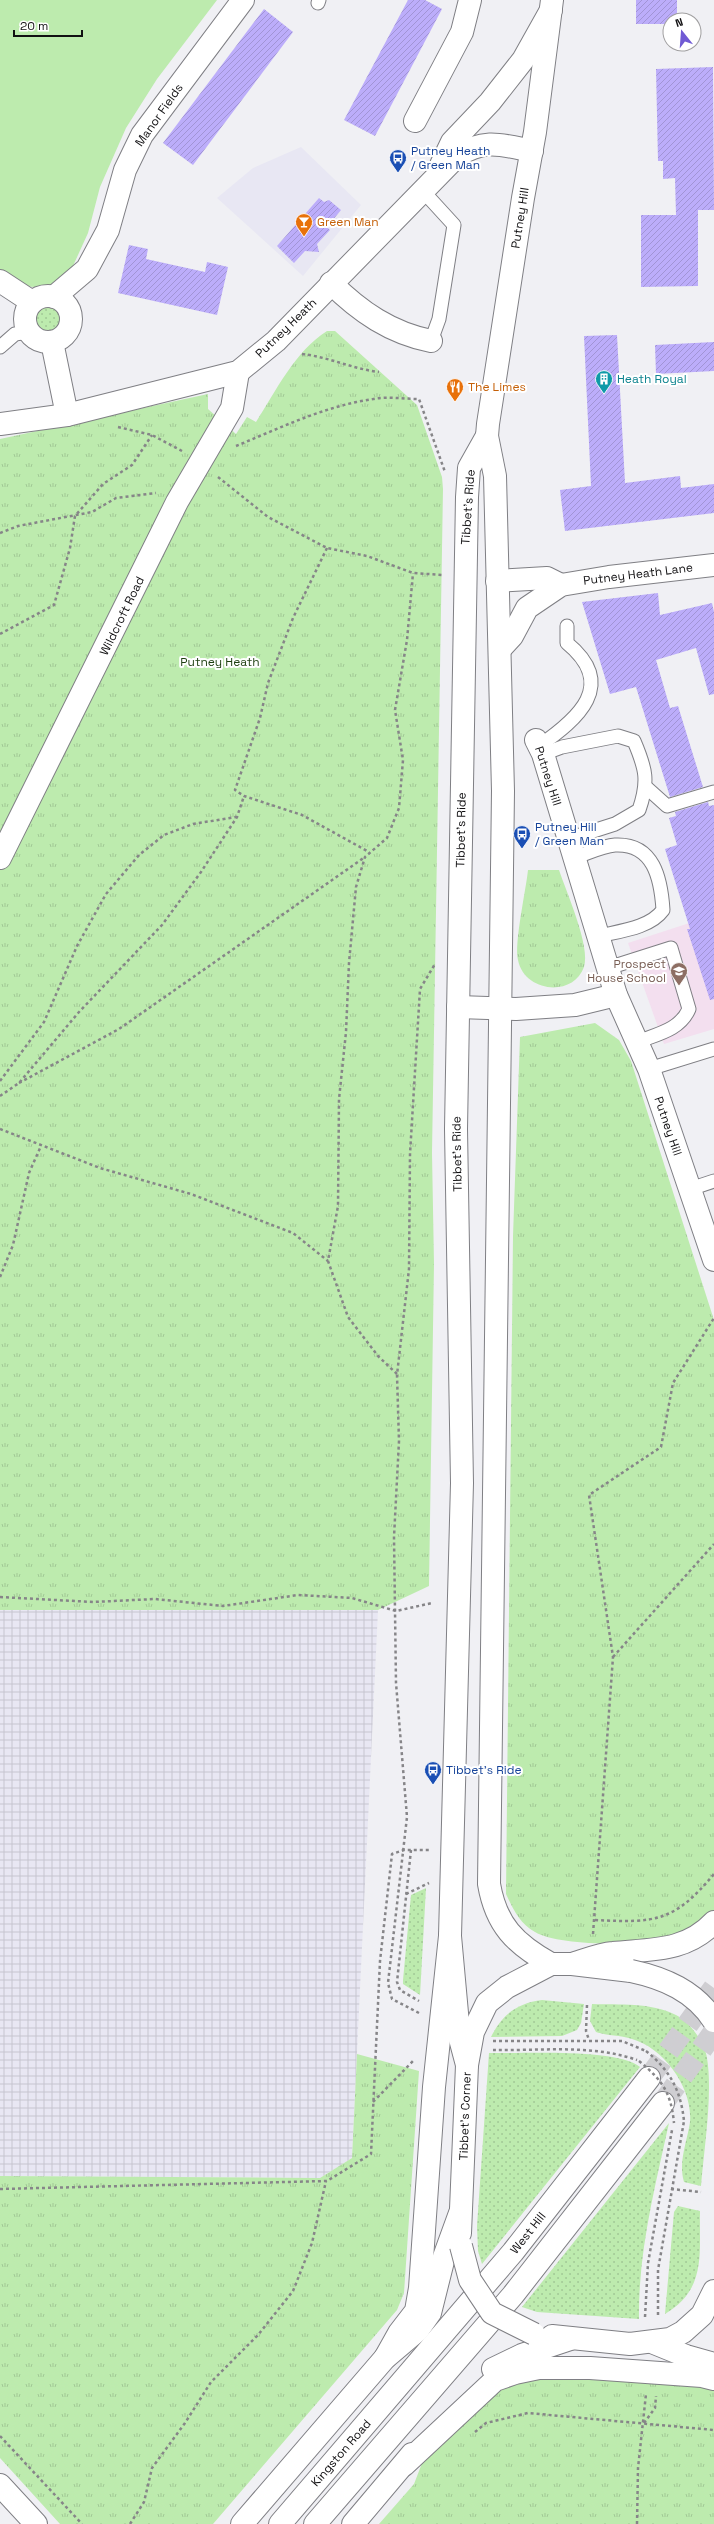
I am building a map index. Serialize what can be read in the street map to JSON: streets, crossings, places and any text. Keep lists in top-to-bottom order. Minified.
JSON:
{"streets":{"main road":["Manor Fields","Putney Hill","Putney Heath","Tibbet's Ride","Putney Heath Lane","Wildcroft Road","Tibbet's Corner","West Hill","Kingston Road"]},"crossings":[["Putney Hill","Putney Heath"],["Putney Hill","Tibbet's Ride"],["Putney Heath","Wildcroft Road"],["Tibbet's Ride","Putney Heath Lane"],["Tibbet's Ride","Tibbet's Corner"],["West Hill","Kingston Road"]],"parks":["Putney Heath"],"places":{"bus stop":["Putney Heath / Green Man","Putney Hill / Green Man","Tibbet's Ride"],"bar":["Green Man"],"building":["Heath Royal"],"restaurant":["The Limes"],"school or university":["Prospect House School"]},"scale_bar":"20 m","north":"top"}
